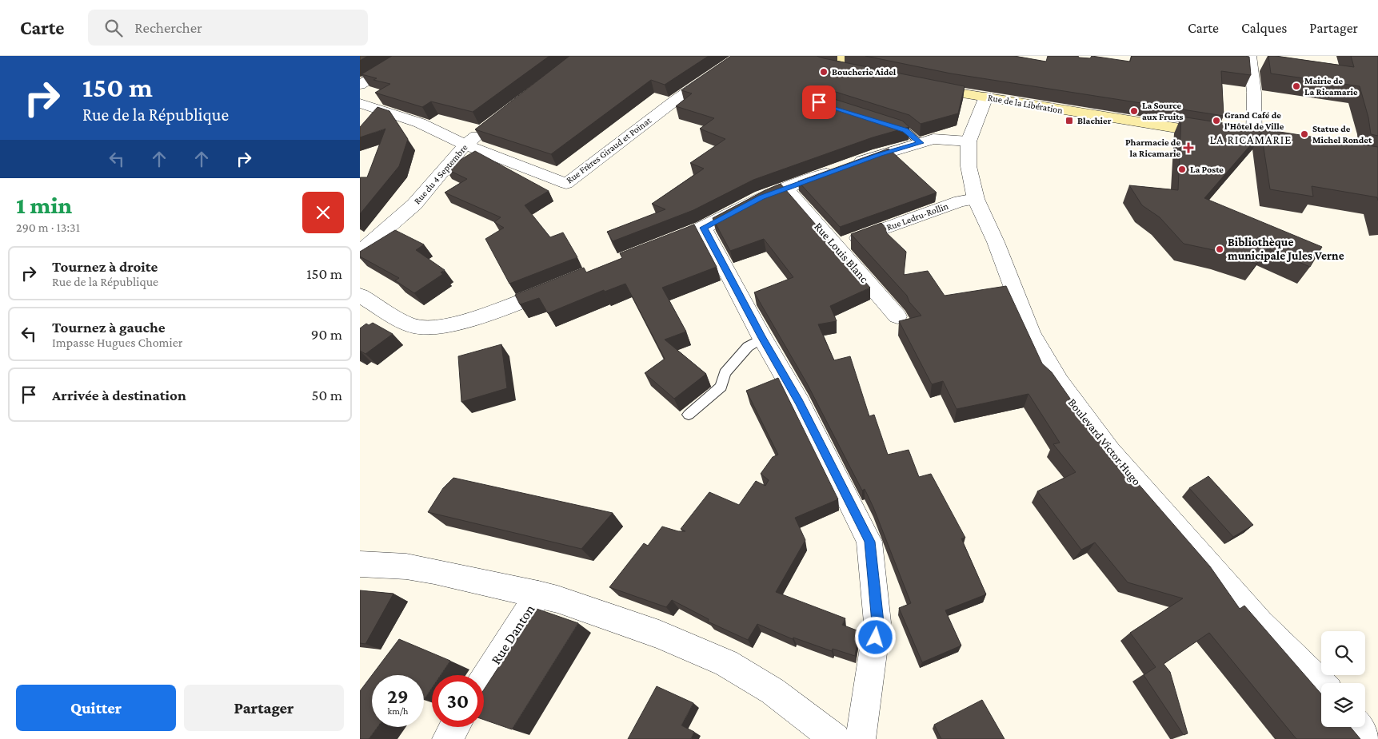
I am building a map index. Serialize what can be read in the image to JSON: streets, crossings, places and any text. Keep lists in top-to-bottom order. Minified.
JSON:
{"streets":{"main road":["Rue de la Libération"],"street":["Rue Frères Giraud et Poinat","Rue du 4 Septembre","Rue Ledru-Rollin","Rue Louis Blanc","Boulevard Victor Hugo","Rue Danton"]},"crossings":[["Rue de la Libération","Boulevard Victor Hugo"],["Rue Frères Giraud et Poinat","Rue du 4 Septembre"],["Rue Ledru-Rollin","Rue Louis Blanc"],["Rue Ledru-Rollin","Boulevard Victor Hugo"]],"districts":["LA RICAMARIE"],"places":{"other":["Boucherie Aidel","Mairie de La Ricamarie","La Source aux Fruits","Grand Café de l'Hôtel de Ville","Statue de Michel Rondet","La Poste","Bibliothèque municipale Jules Verne"],"transit":["Blachier"],"health":["Pharmacie de la Ricamarie"]},"page":{"header":"Carte","search":"Rechercher","nav":["Carte","Calques","Partager"],"turn":["150 m","Rue de la République"],"heading":["1 min","290 m · 13:31"],"list":[{"name":"Tournez à droite","note":"Rue de la République","value":"150 m"},{"name":"Tournez à gauche","note":"Impasse Hugues Chomier","value":"90 m"},{"name":"Arrivée à destination","value":"50 m"}],"speed":"29 km/h","limit":"30","buttons":["Quitter","Partager"]}}
